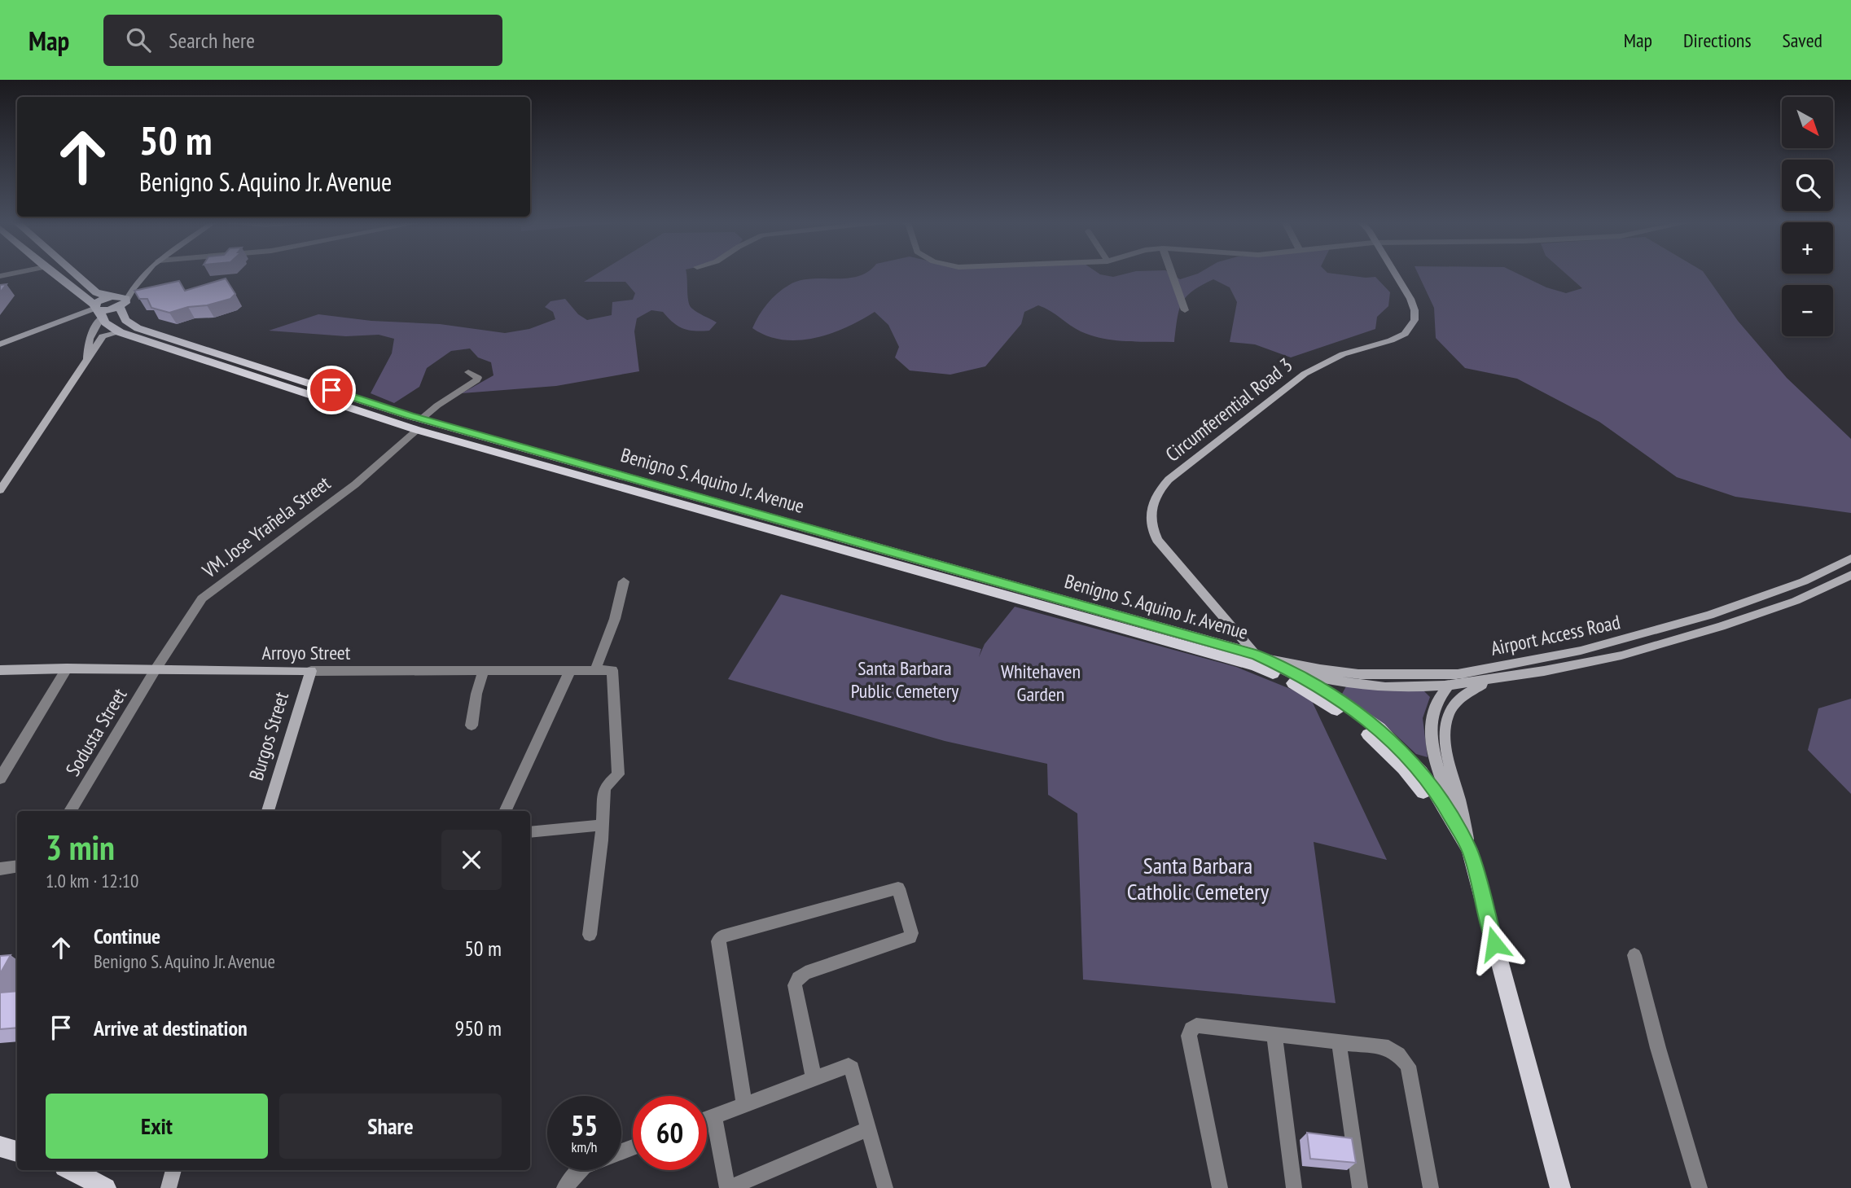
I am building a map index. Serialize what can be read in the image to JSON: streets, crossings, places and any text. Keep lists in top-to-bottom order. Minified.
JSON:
{"streets":{"main road":["Circumferential Road 3","Benigno S. Aquino Jr. Avenue","Airport Access Road","Arroyo Street","Burgos Street"],"street":["VM. Jose Yrañela Street","Sodusta Street"]},"crossings":[["Circumferential Road 3","Benigno S. Aquino Jr. Avenue"],["Circumferential Road 3","Airport Access Road"],["Benigno S. Aquino Jr. Avenue","VM. Jose Yrañela Street"],["Benigno S. Aquino Jr. Avenue","Airport Access Road"],["VM. Jose Yrañela Street","Arroyo Street"],["VM. Jose Yrañela Street","Sodusta Street"],["Arroyo Street","Sodusta Street"],["Arroyo Street","Burgos Street"]],"parks":["Santa Barbara Public Cemetery","Whitehaven Garden","Santa Barbara Catholic Cemetery"],"north":"bottom right","page":{"header":"Map","search":"Search here","nav":["Map","Directions","Saved"],"map_buttons":["+","−"],"turn":["50 m","Benigno S. Aquino Jr. Avenue"],"heading":["3 min","1.0 km · 12:10"],"list":[{"name":"Continue","note":"Benigno S. Aquino Jr. Avenue","value":"50 m"},{"name":"Arrive at destination","value":"950 m"}],"buttons":["Exit","Share"],"speed":"55 km/h","limit":"60"}}
